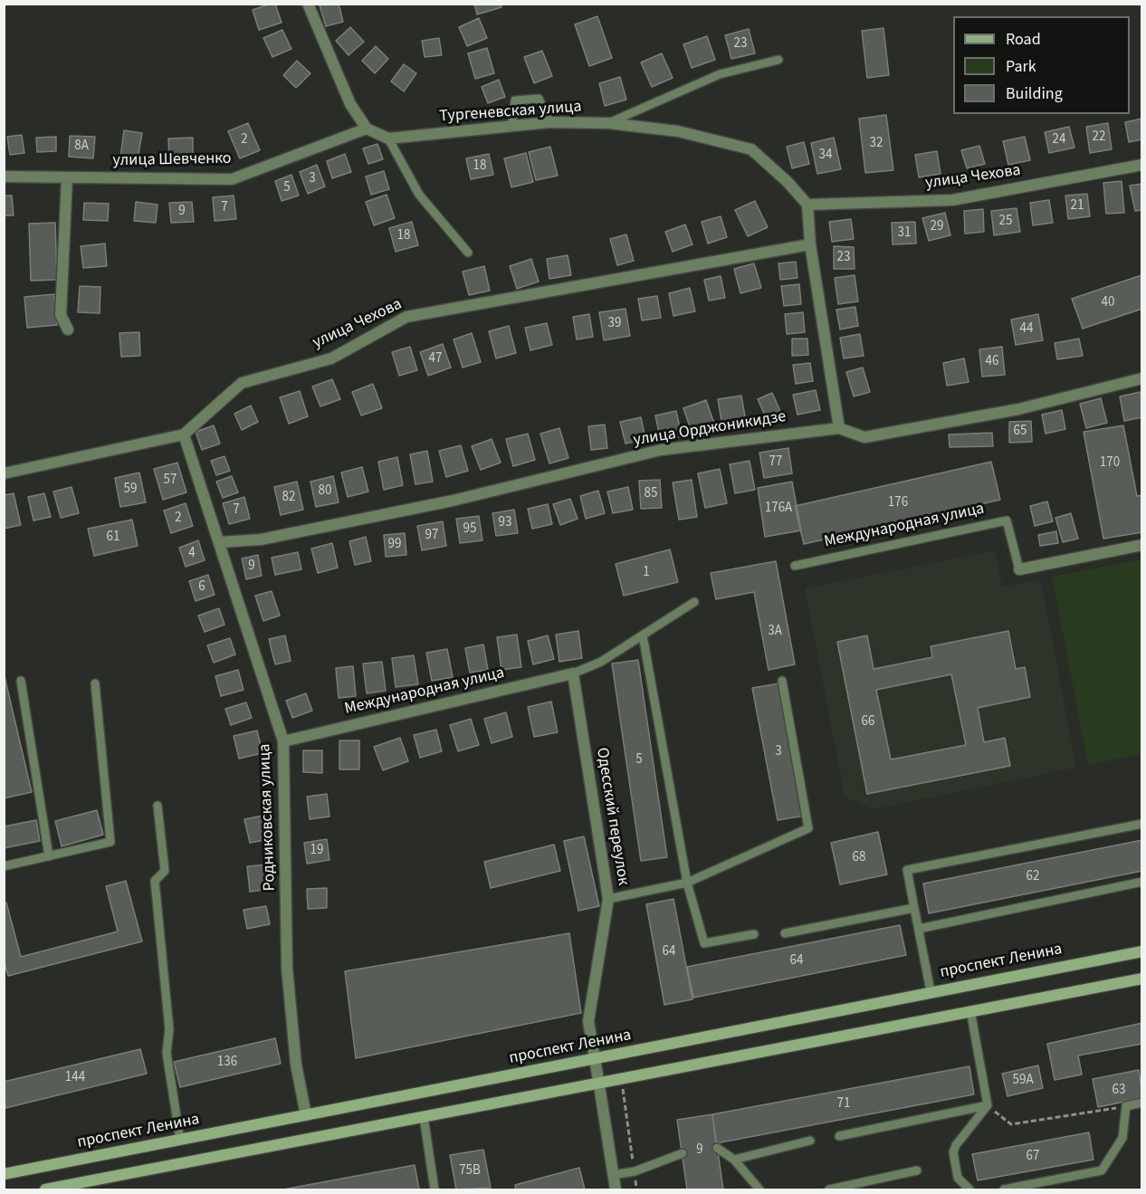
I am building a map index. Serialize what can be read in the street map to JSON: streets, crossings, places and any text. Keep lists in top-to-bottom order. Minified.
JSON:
{"streets":{"main road":["проспект Ленина"],"street":["Тургеневская улица","улица Шевченко","улица Чехова","улица Орджоникидзе","Международная улица","Одесский переулок","Родниковская улица"]},"crossings":[["Тургеневская улица","улица Чехова"],["улица Чехова","Родниковская улица"],["улица Орджоникидзе","Родниковская улица"],["Международная улица","Одесский переулок"],["Международная улица","Родниковская улица"],["Одесский переулок","проспект Ленина"],["Родниковская улица","проспект Ленина"]],"house_numbers":["23","22","2","24","32","8А","34","18","3","5","21","7","9","25","29","31","18","23","40","39","44","47","46","65","77","170","57","59","80","85","82","176","176А","7","2","93","95","97","61","99","4","9","1","6","3А","66","3","5","19","68","62","64","64","136","144","59А","63","71","9","67","75В"],"legend":["Road","Park","Building"]}
